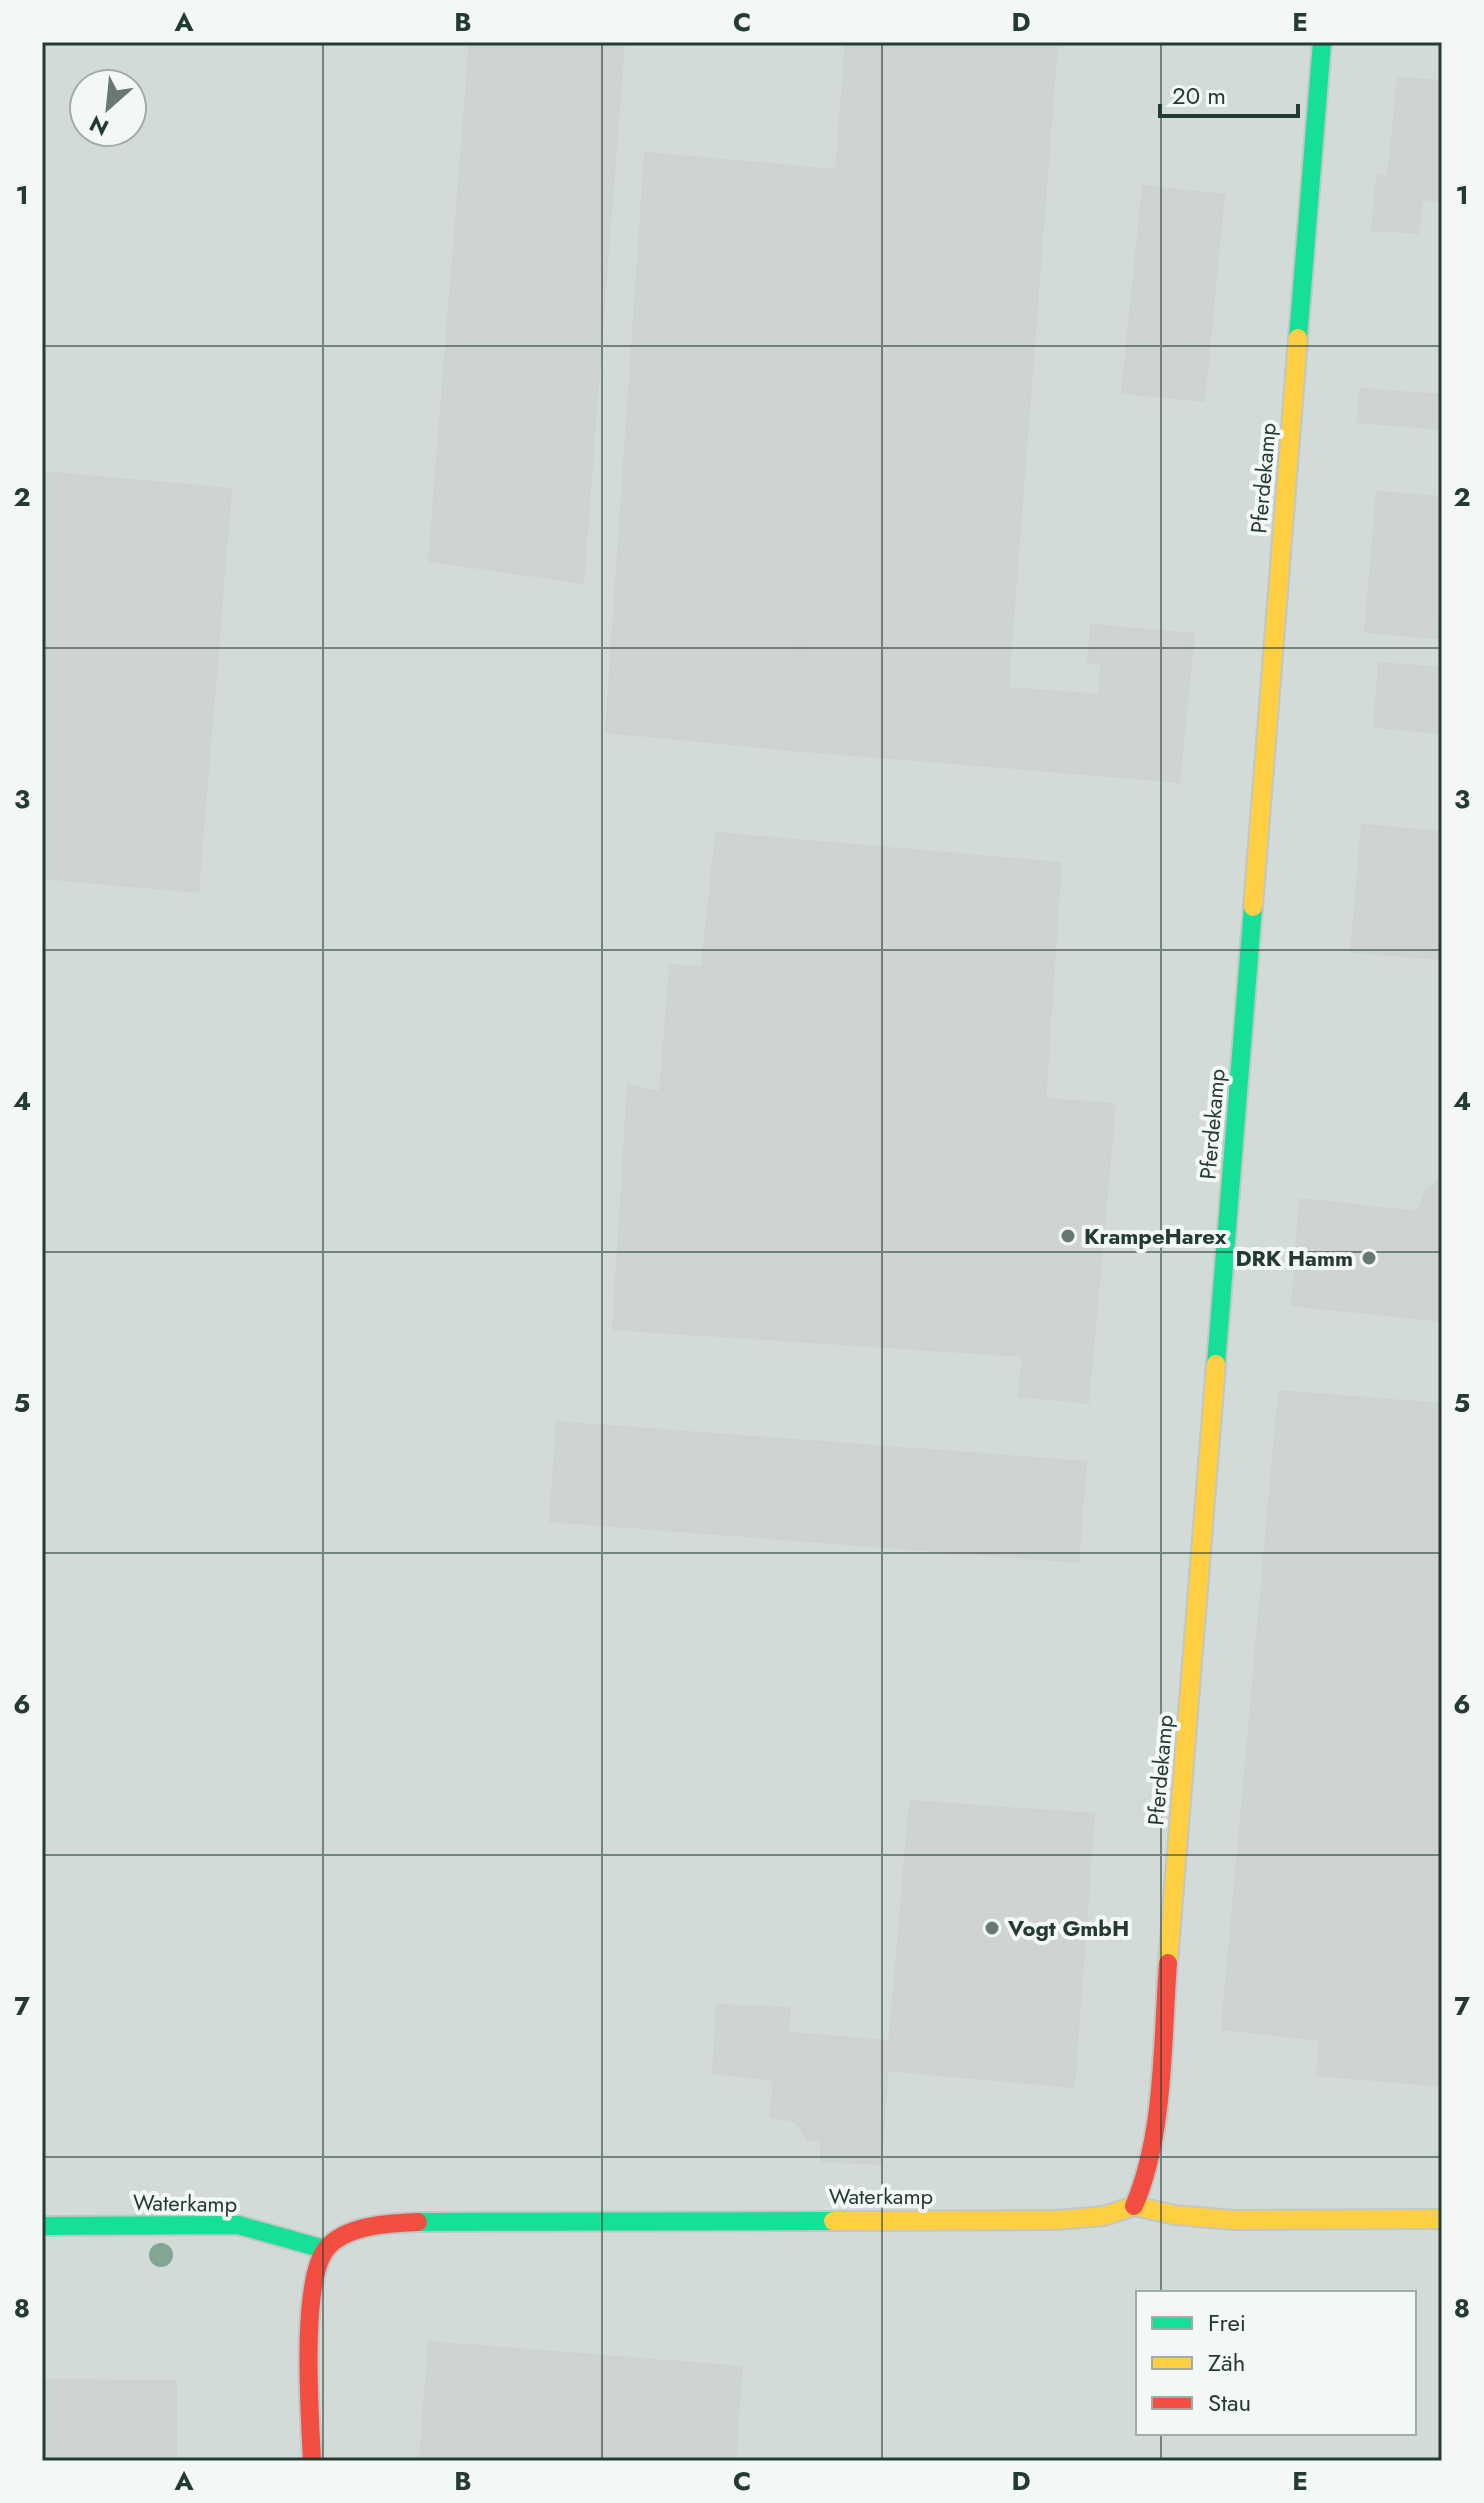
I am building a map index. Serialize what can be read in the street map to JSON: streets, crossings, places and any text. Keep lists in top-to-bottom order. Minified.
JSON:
{"streets":{"street":["Pferdekamp","Waterkamp"]},"crossings":[["Pferdekamp","Waterkamp"]],"places":["KrampeHarex","DRK Hamm","Vogt GmbH"],"legend":["Frei","Zäh","Stau"],"scale_bar":"20 m","north":"bottom left","grid":{"columns":["A","B","C","D","E"],"rows":["1","2","3","4","5","6","7","8"]}}
